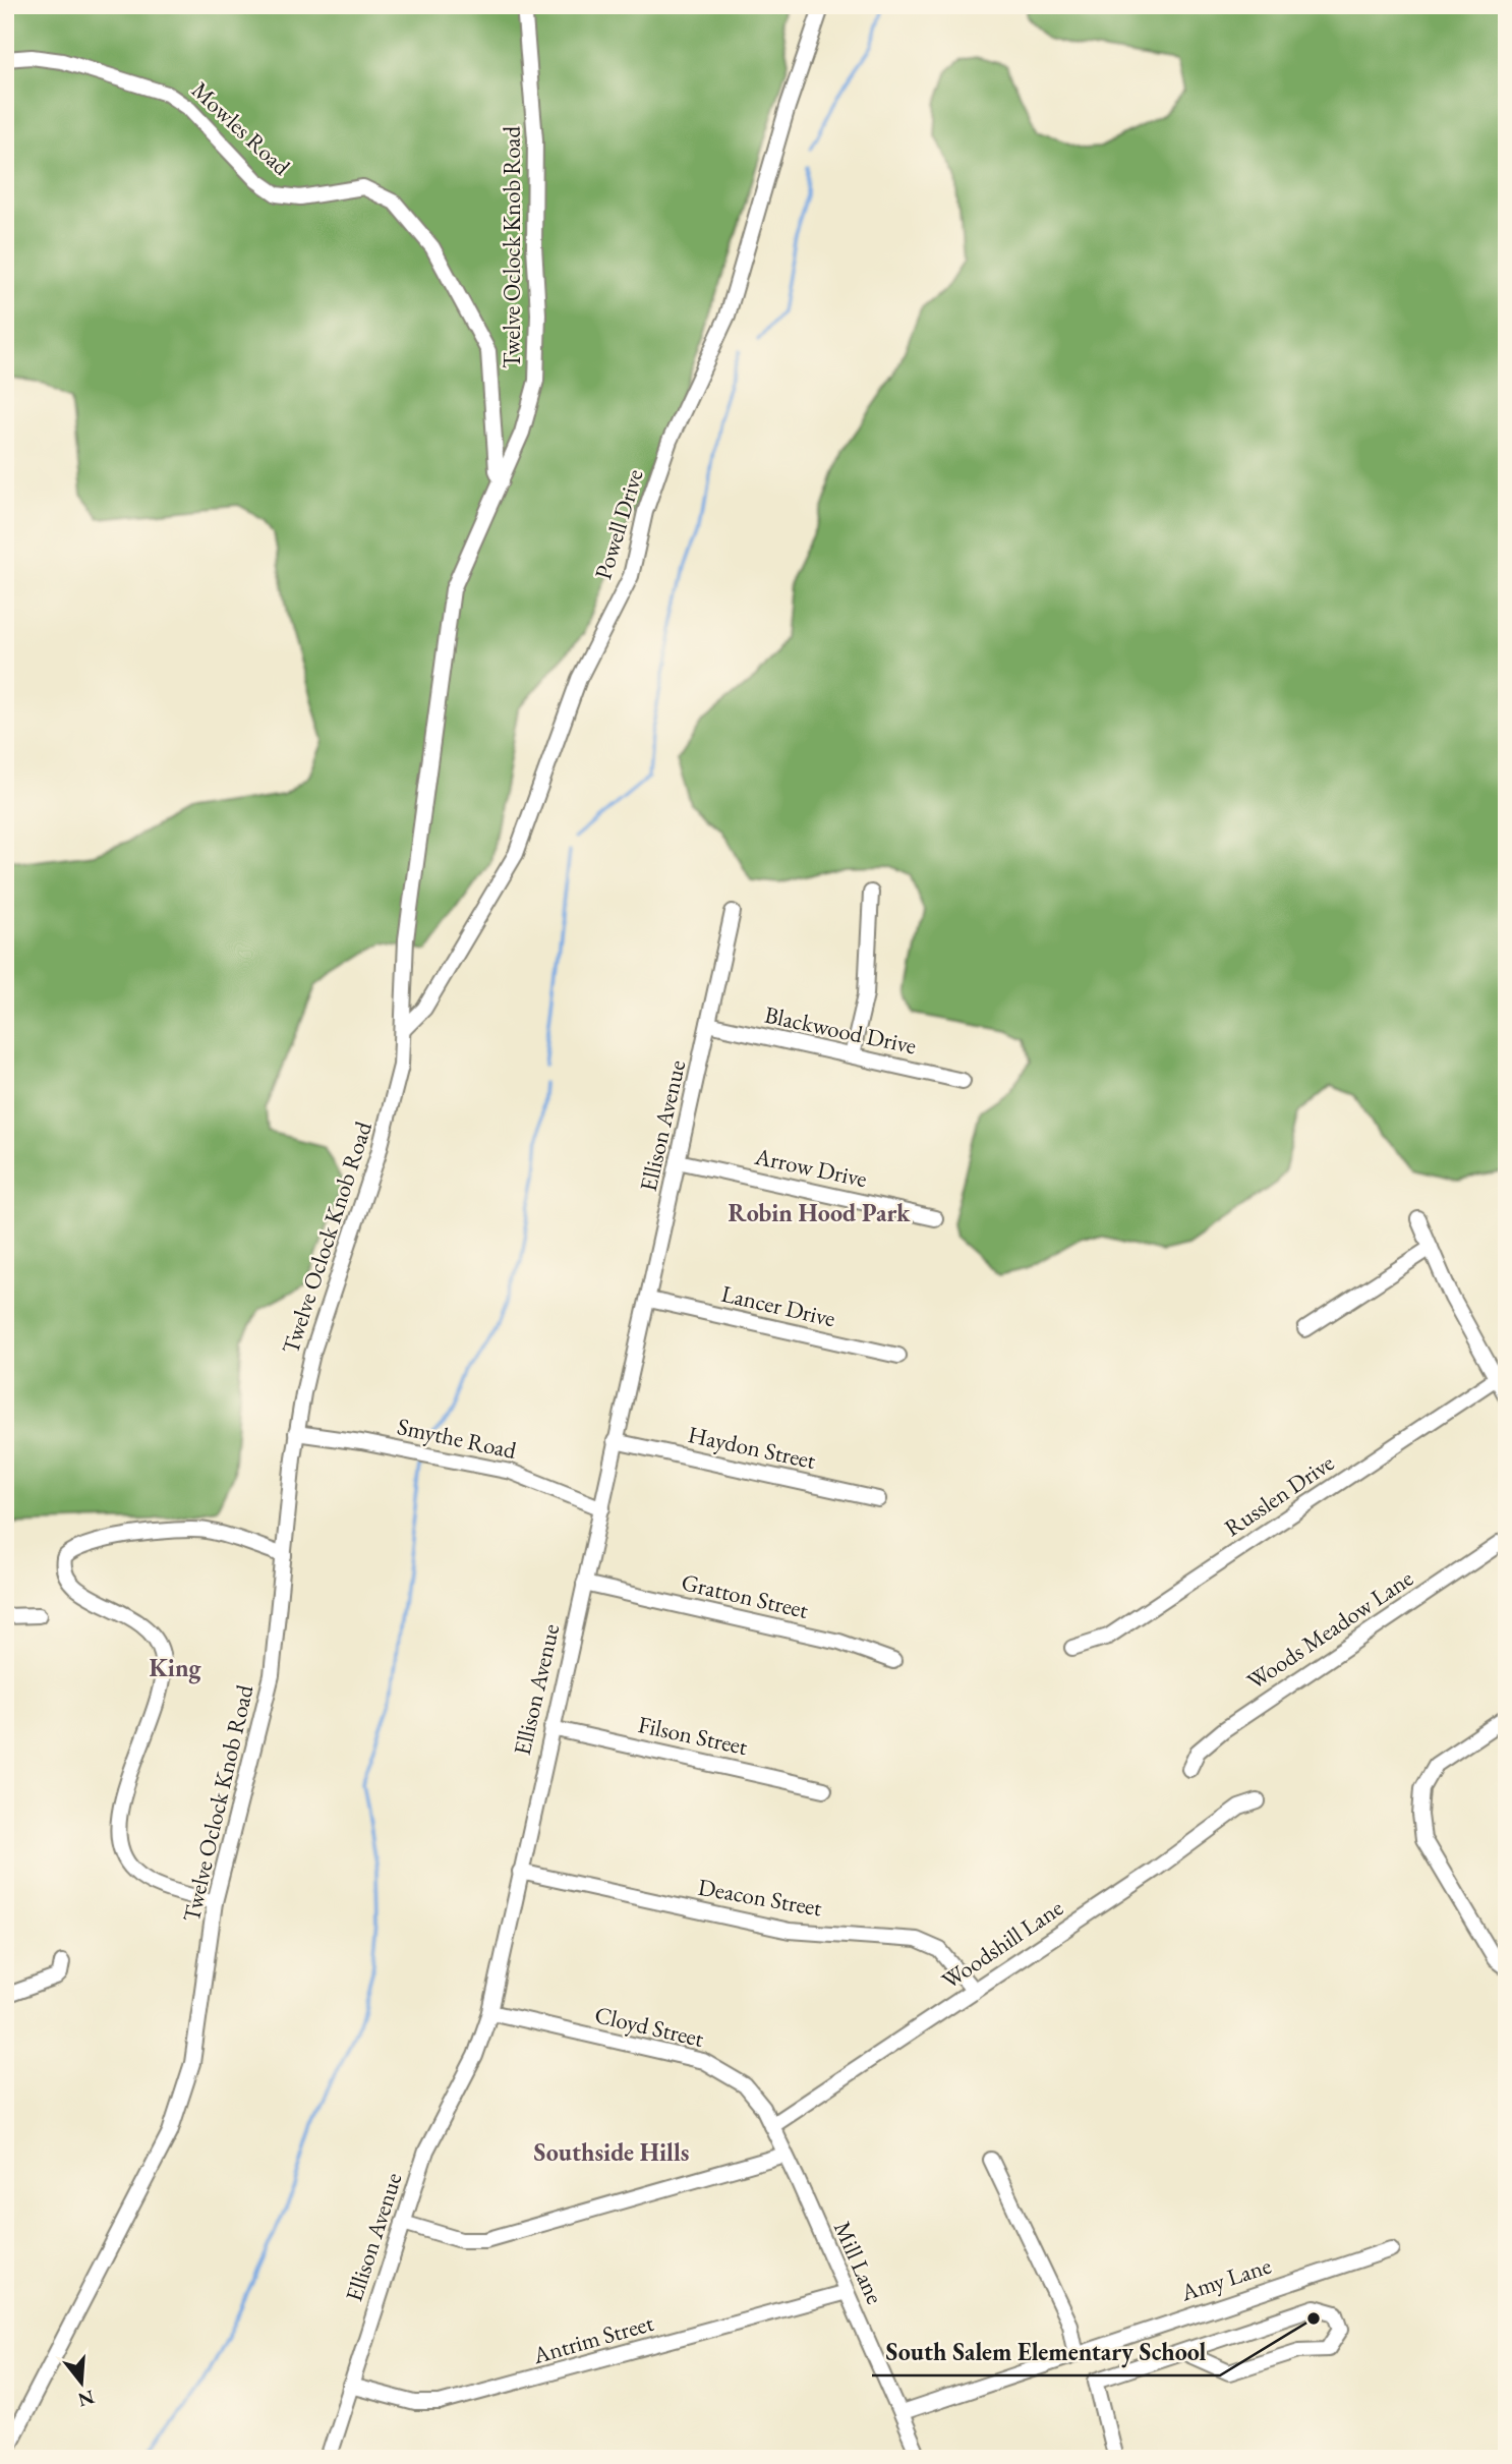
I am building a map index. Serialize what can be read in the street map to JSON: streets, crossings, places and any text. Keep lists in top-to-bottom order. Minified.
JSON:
{"streets":{"street":["Mowles Road","Twelve Oclock Knob Road","Powell Drive","Blackwood Drive","Ellison Avenue","Arrow Drive","Lancer Drive","Smythe Road","Haydon Street","Russlen Drive","Gratton Street","Woods Meadow Lane","Filson Street","Deacon Street","Woodshill Lane","Cloyd Street","Mill Lane","Amy Lane","Antrim Street"]},"crossings":[["Mowles Road","Twelve Oclock Knob Road"],["Twelve Oclock Knob Road","Powell Drive"],["Twelve Oclock Knob Road","Smythe Road"],["Blackwood Drive","Ellison Avenue"],["Ellison Avenue","Arrow Drive"],["Ellison Avenue","Lancer Drive"],["Ellison Avenue","Smythe Road"],["Ellison Avenue","Haydon Street"],["Ellison Avenue","Gratton Street"],["Ellison Avenue","Filson Street"],["Ellison Avenue","Deacon Street"],["Ellison Avenue","Cloyd Street"],["Ellison Avenue","Antrim Street"],["Deacon Street","Woodshill Lane"],["Woodshill Lane","Cloyd Street"],["Woodshill Lane","Mill Lane"],["Cloyd Street","Mill Lane"],["Mill Lane","Amy Lane"],["Mill Lane","Antrim Street"]],"districts":["Robin Hood Park","King","Southside Hills"],"places":["South Salem Elementary School"],"north":"bottom"}
